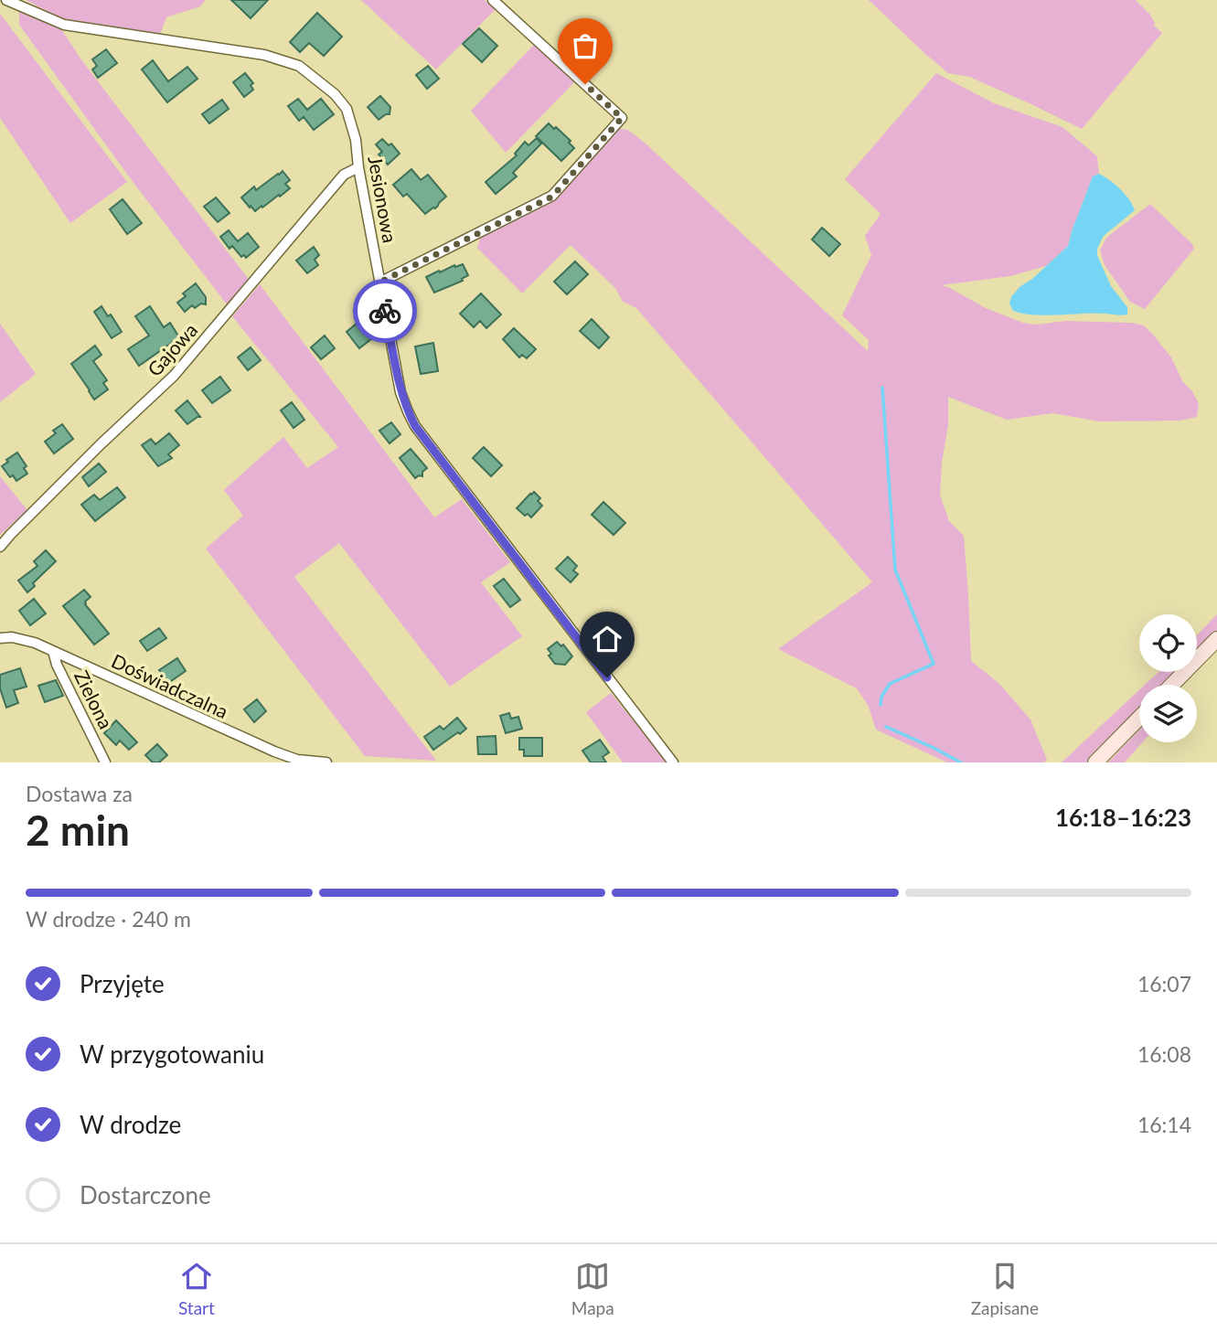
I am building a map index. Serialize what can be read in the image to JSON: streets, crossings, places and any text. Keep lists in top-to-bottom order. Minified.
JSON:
{"streets":{"street":["Jesionowa","Gajowa","Doświadczalna","Zielona"]},"crossings":[["Jesionowa","Gajowa"],["Doświadczalna","Zielona"]],"page":{"heading":["2 min","Dostawa za","16:18–16:23"],"bar":"W drodze · 240 m","list":[["Przyjęte","16:07"],["W przygotowaniu","16:08"],["W drodze","16:14"],"Dostarczone"],"tabs":["Start","Mapa","Zapisane"]}}
